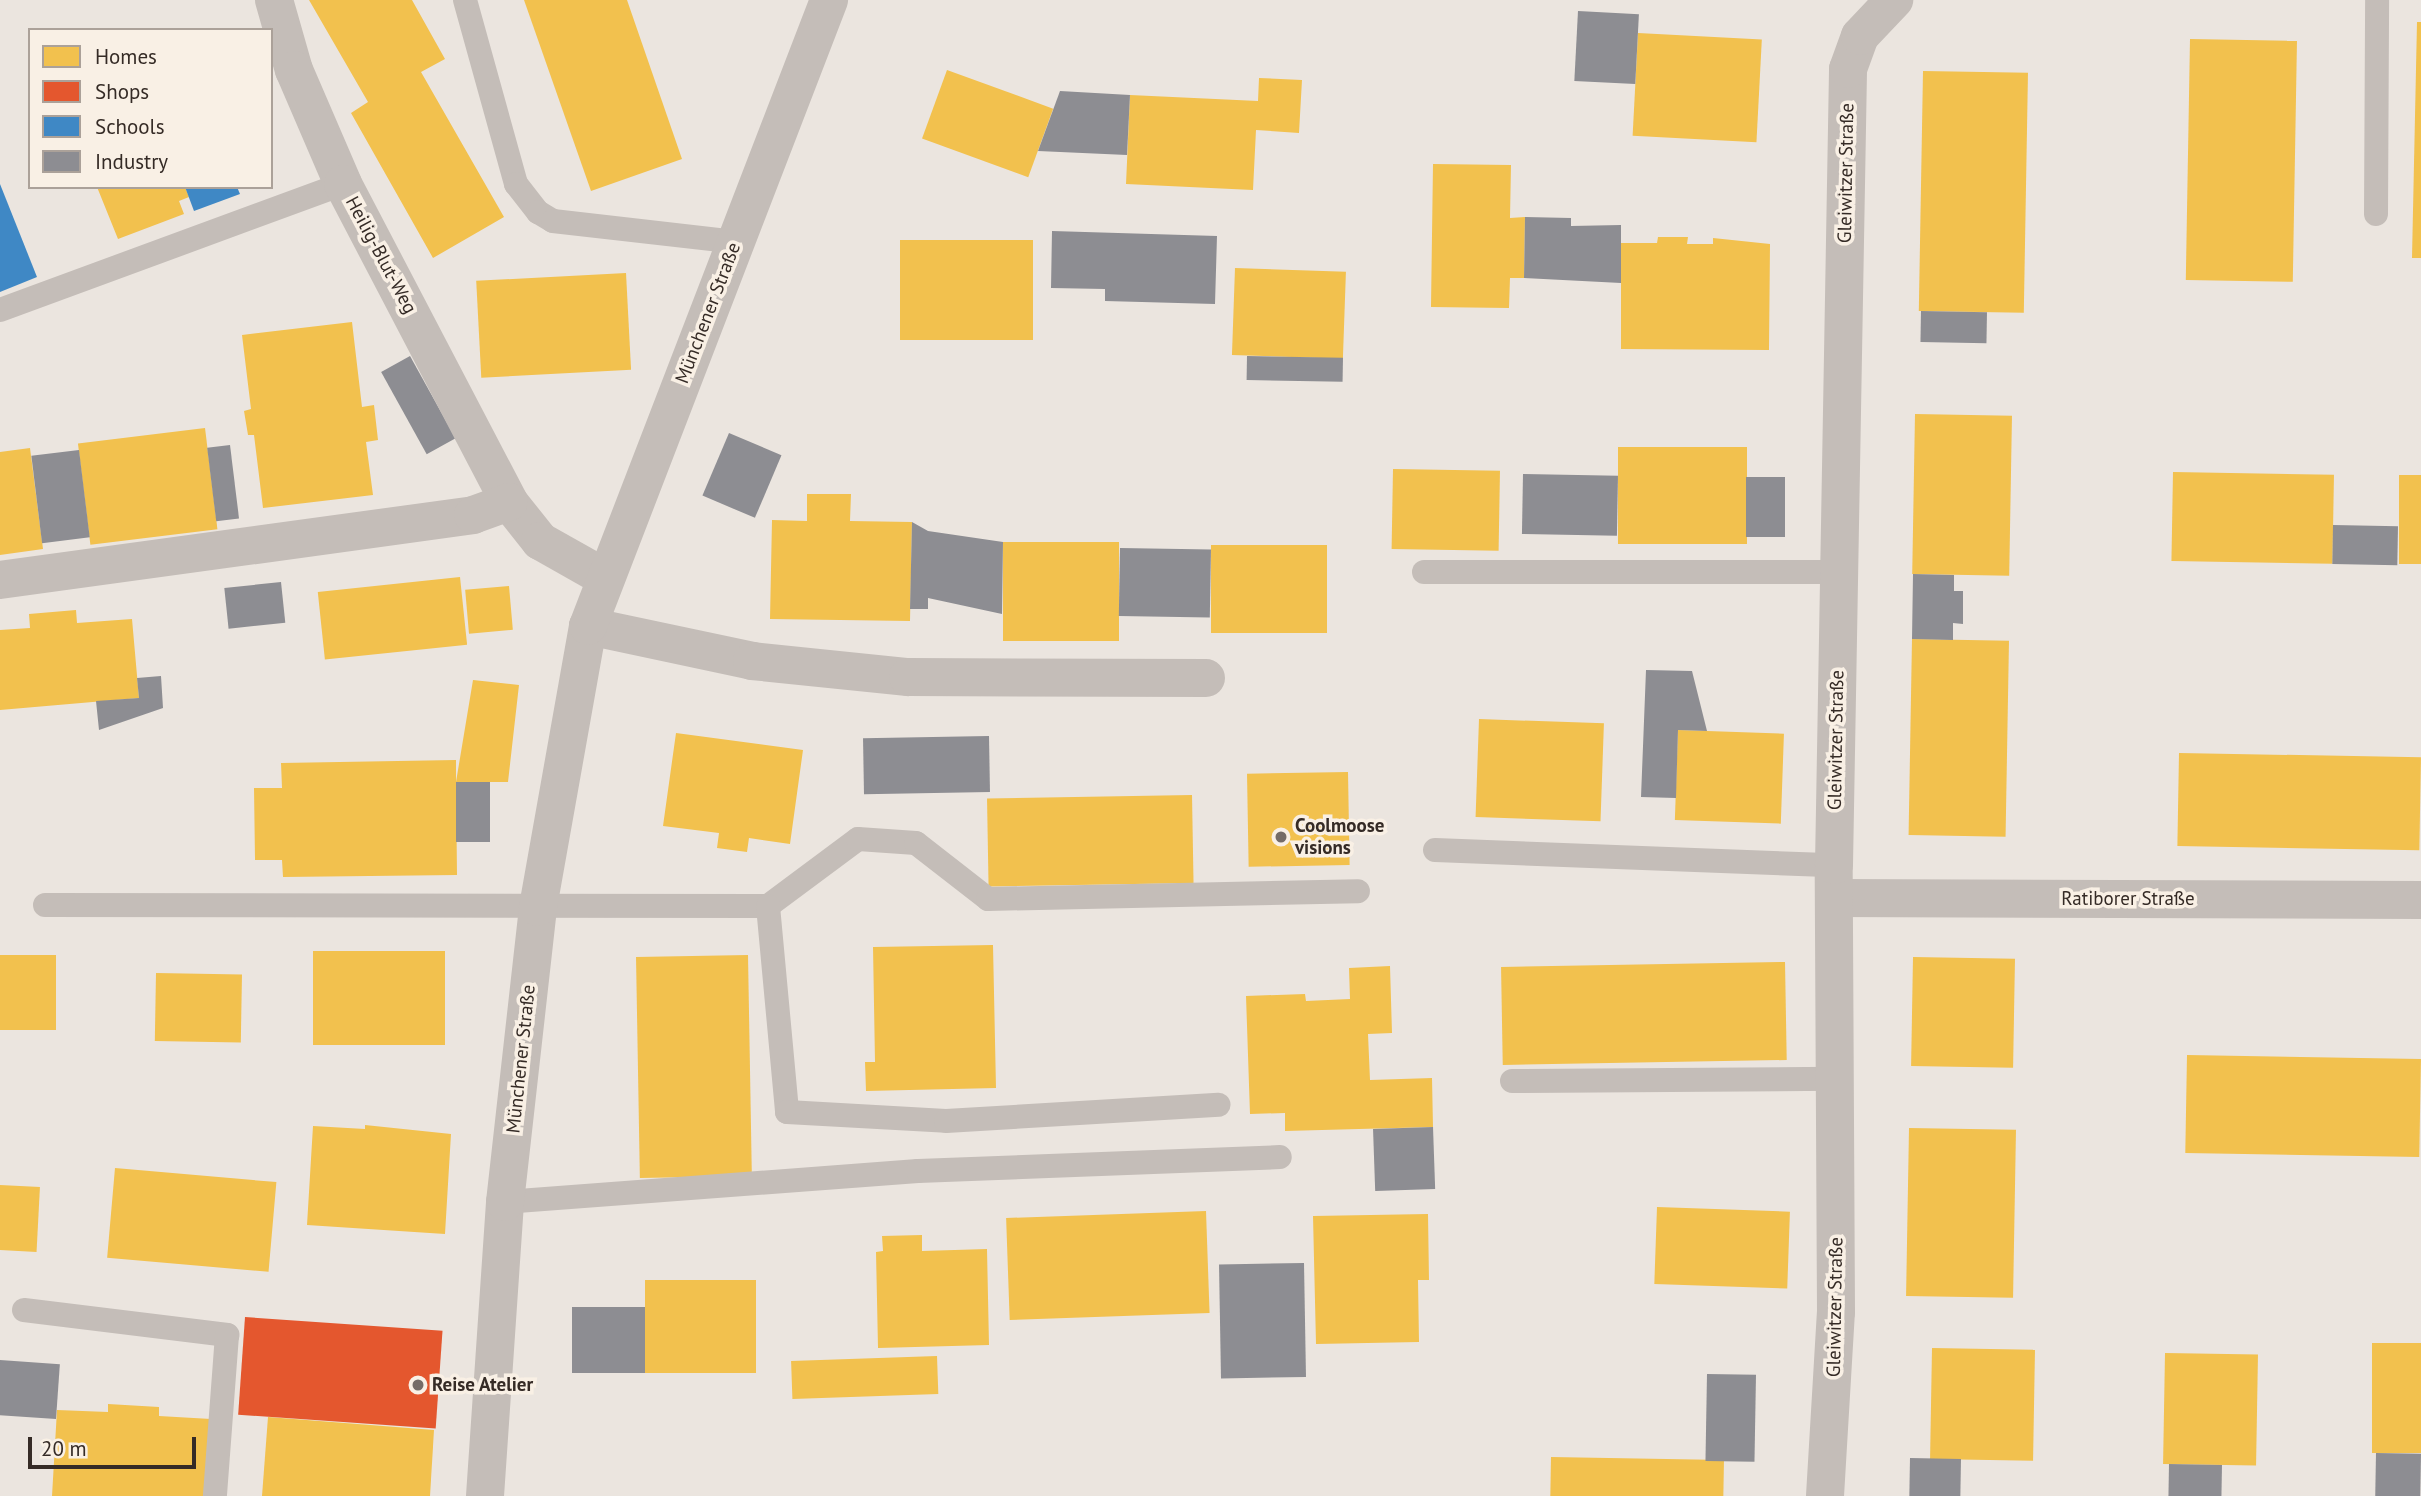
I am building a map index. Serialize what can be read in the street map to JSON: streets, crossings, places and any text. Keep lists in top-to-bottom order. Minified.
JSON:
{"streets":{"street":["Gleiwitzer Straße","Heilig-Blut-Weg","Münchener Straße","Ratiborer Straße"]},"crossings":[["Gleiwitzer Straße","Ratiborer Straße"],["Heilig-Blut-Weg","Münchener Straße"]],"places":["Coolmoose visions","Reise Atelier"],"legend":["Homes","Shops","Schools","Industry"],"scale_bar":"20 m"}
